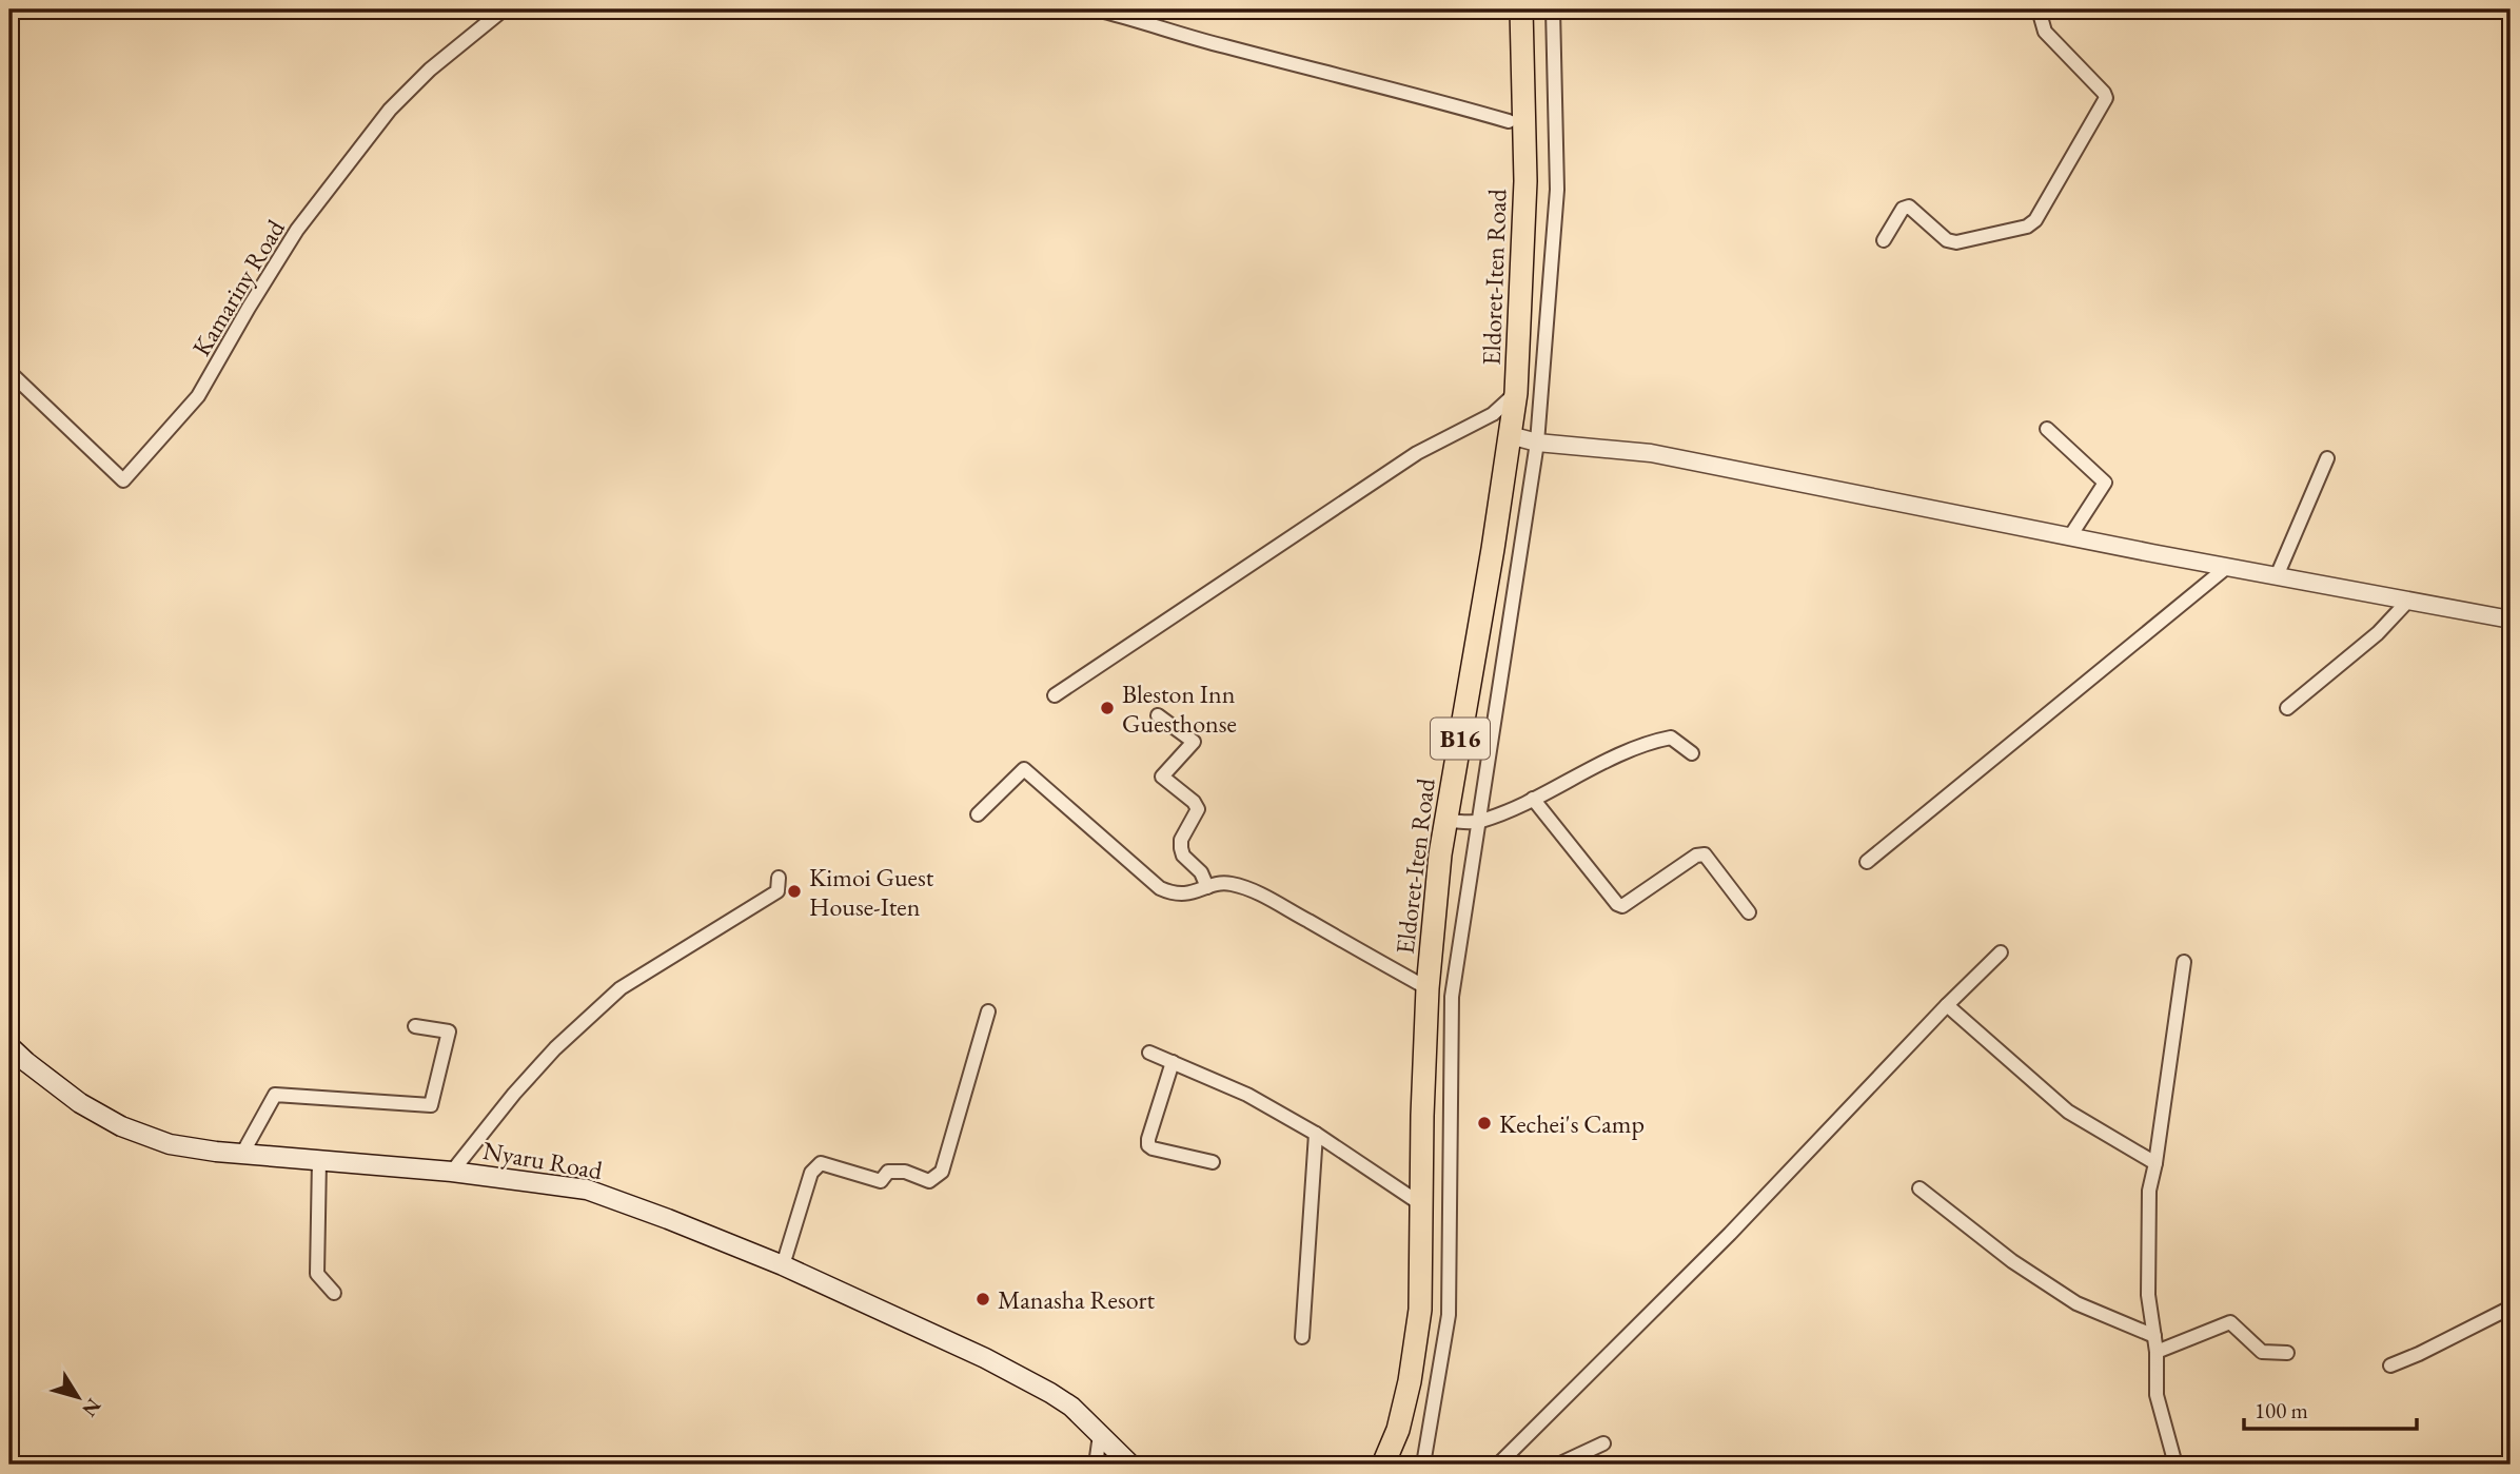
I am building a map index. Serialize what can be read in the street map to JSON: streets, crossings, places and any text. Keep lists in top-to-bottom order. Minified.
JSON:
{"streets":{"main road":["Eldoret-Iten Road","B16","Nyaru Road"],"street":["Kamariny Road"]},"places":["Bleston Inn Guesthonse","Kimoi Guest House-Iten","Kechei's Camp","Manasha Resort"],"scale_bar":"100 m","north":"bottom right"}
